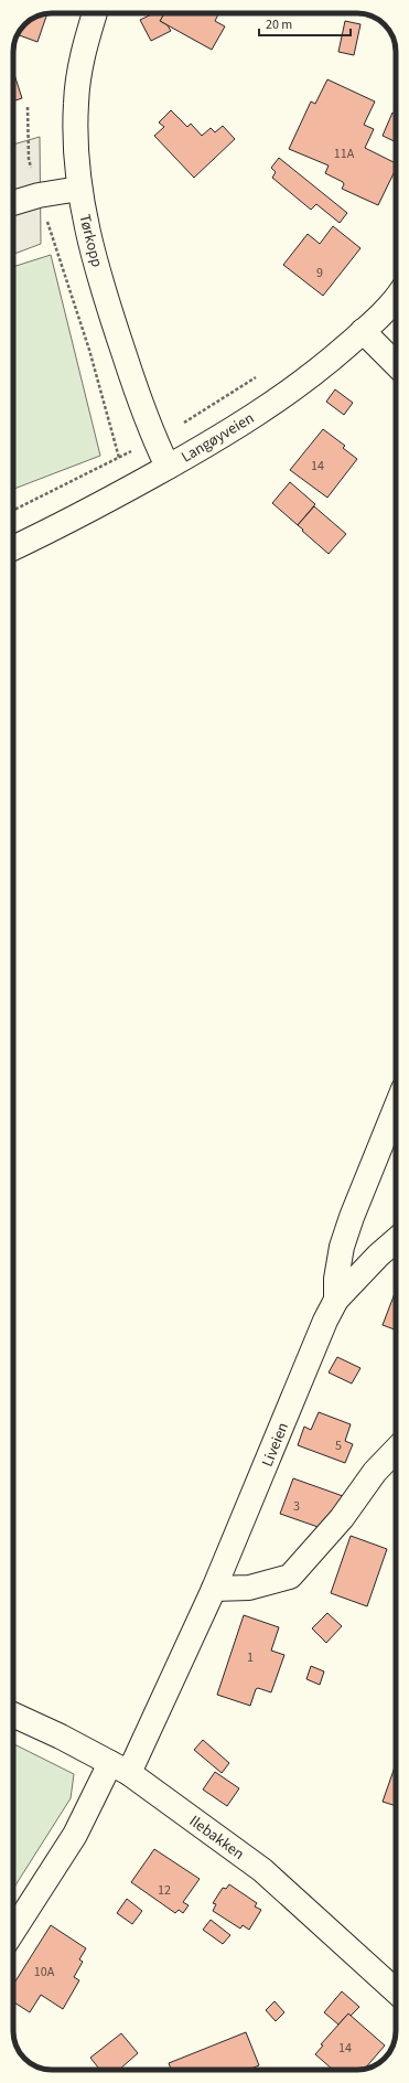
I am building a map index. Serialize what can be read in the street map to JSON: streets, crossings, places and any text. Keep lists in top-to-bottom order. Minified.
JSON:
{"streets":{"street":["Tørkopp","Langøyveien","Liveien","Ilebakken"]},"crossings":[["Tørkopp","Langøyveien"],["Liveien","Ilebakken"]],"house_numbers":["11A","9","14","5","3","1","12","10A","14"],"scale_bar":"20 m"}
